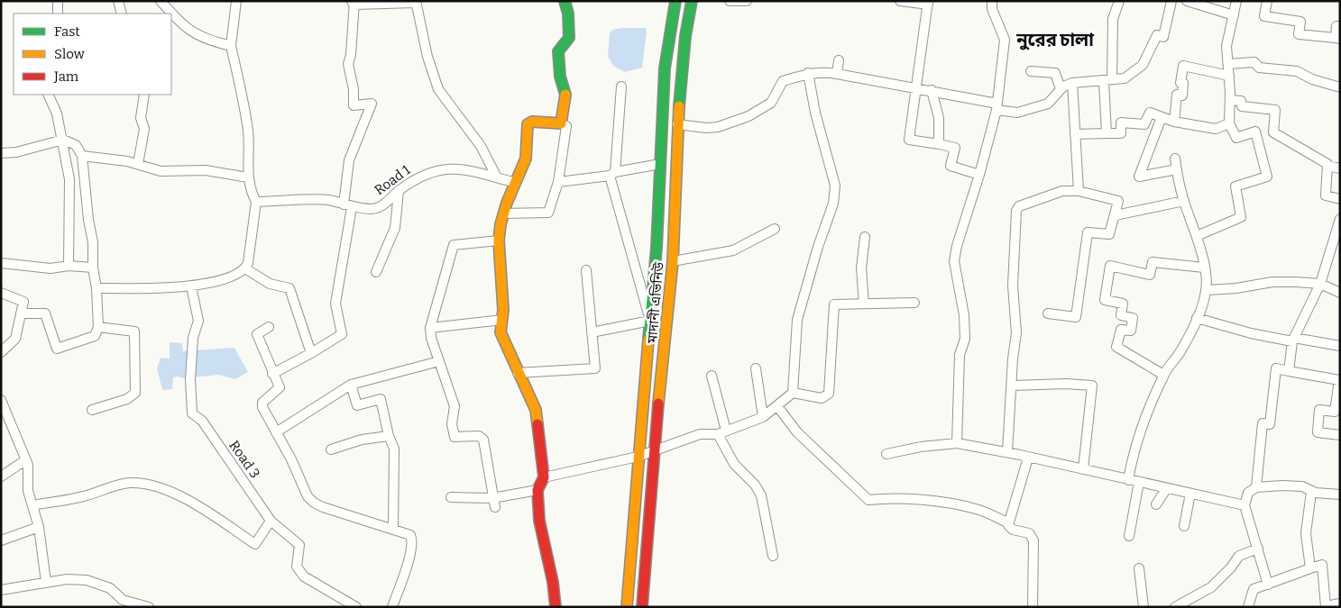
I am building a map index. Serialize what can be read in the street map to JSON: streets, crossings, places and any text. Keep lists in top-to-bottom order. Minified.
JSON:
{"streets":{"main road":["মাদানী এভিনিউ"],"street":["Road 1","Road 3"]},"districts":["নুরের চালা"],"legend":["Fast","Slow","Jam"]}
